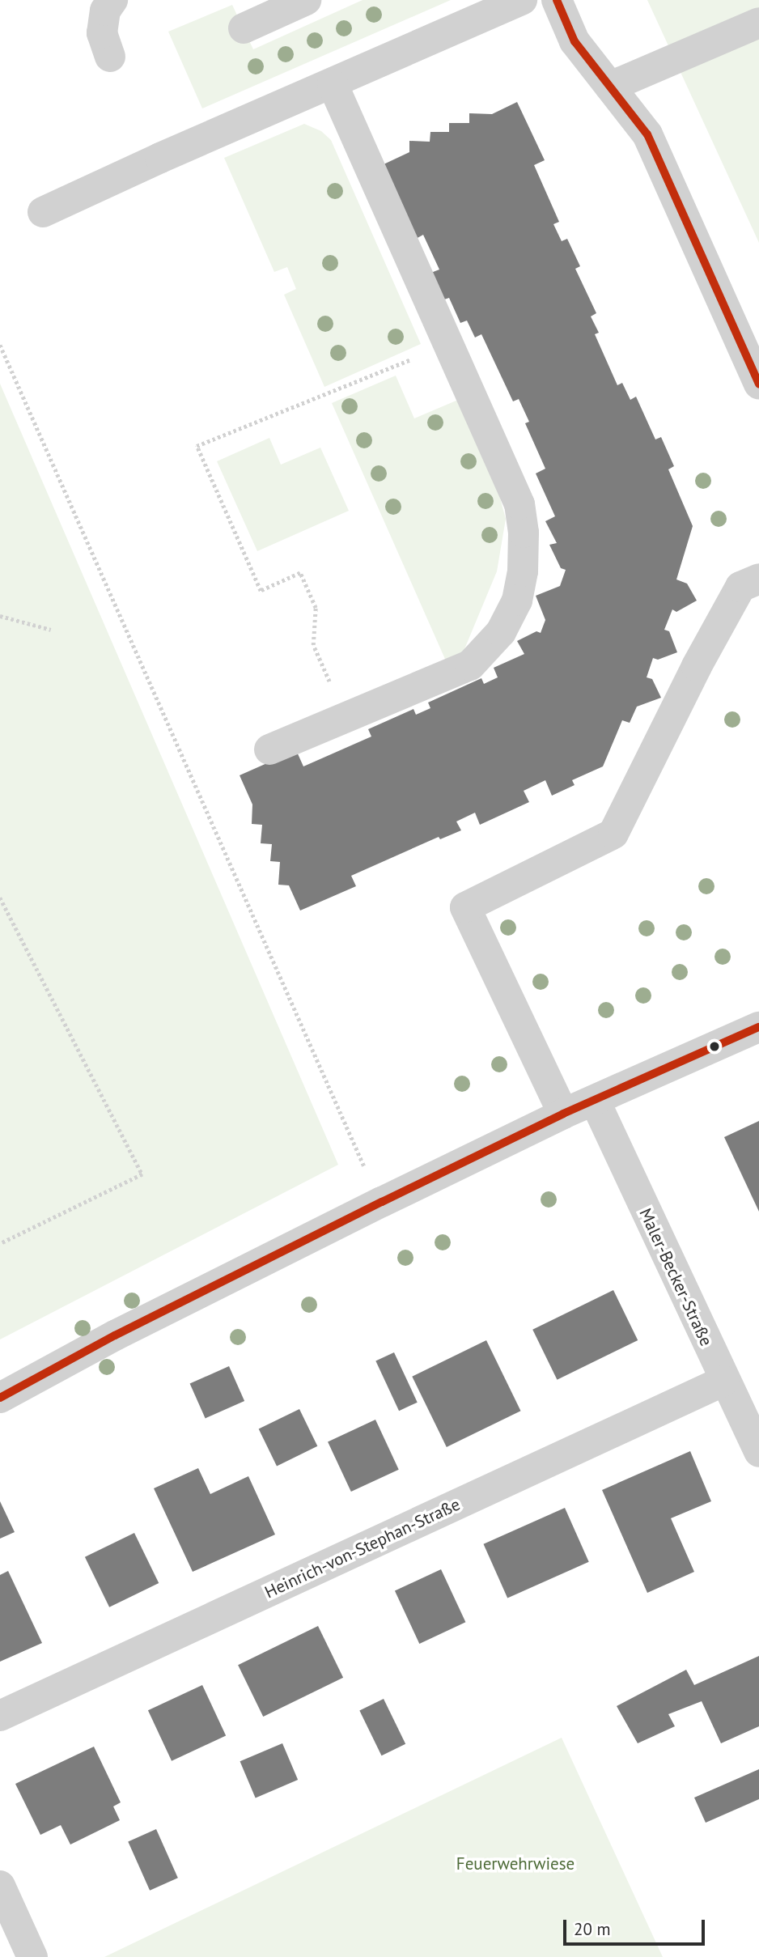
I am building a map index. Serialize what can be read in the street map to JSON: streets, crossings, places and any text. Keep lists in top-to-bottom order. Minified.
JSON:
{"streets":{"street":["Maler-Becker-Straße","Heinrich-von-Stephan-Straße"]},"crossings":[["Maler-Becker-Straße","Heinrich-von-Stephan-Straße"]],"parks":["Feuerwehrwiese"],"scale_bar":"20 m"}
